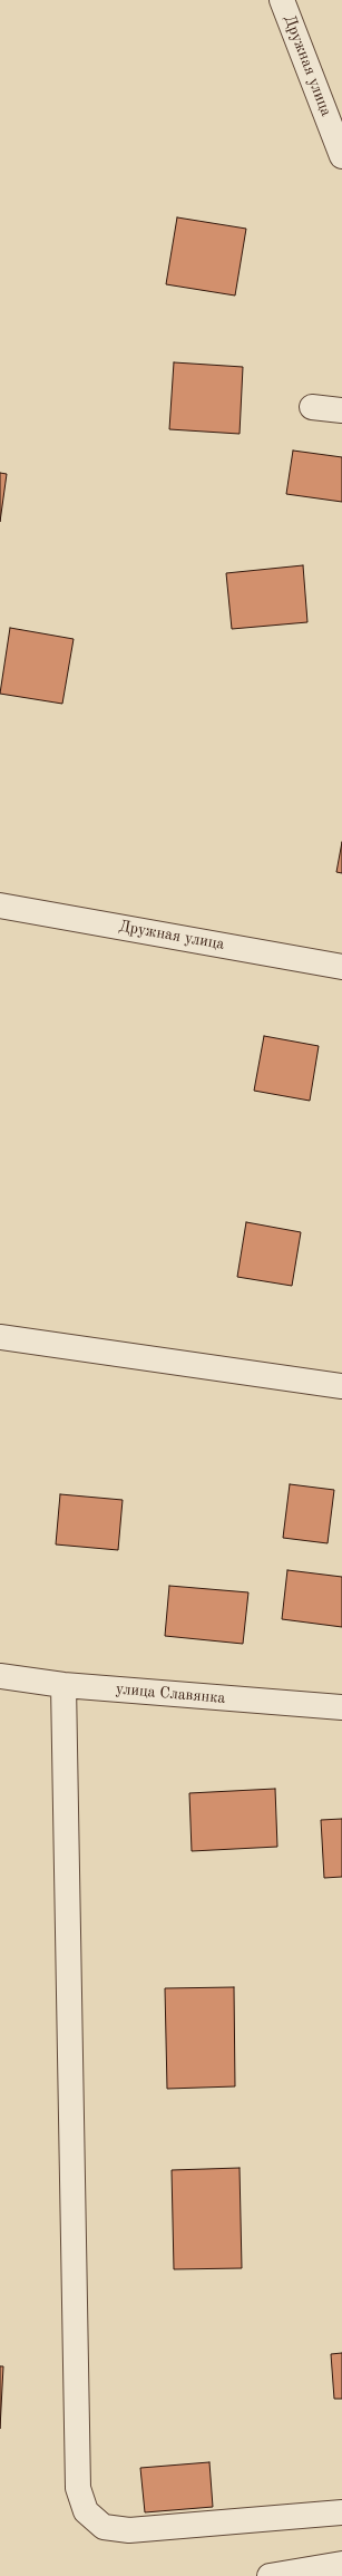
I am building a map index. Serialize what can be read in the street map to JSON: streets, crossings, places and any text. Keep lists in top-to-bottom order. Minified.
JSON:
{"streets":{"street":["Дружная улица","улица Славянка"]}}
